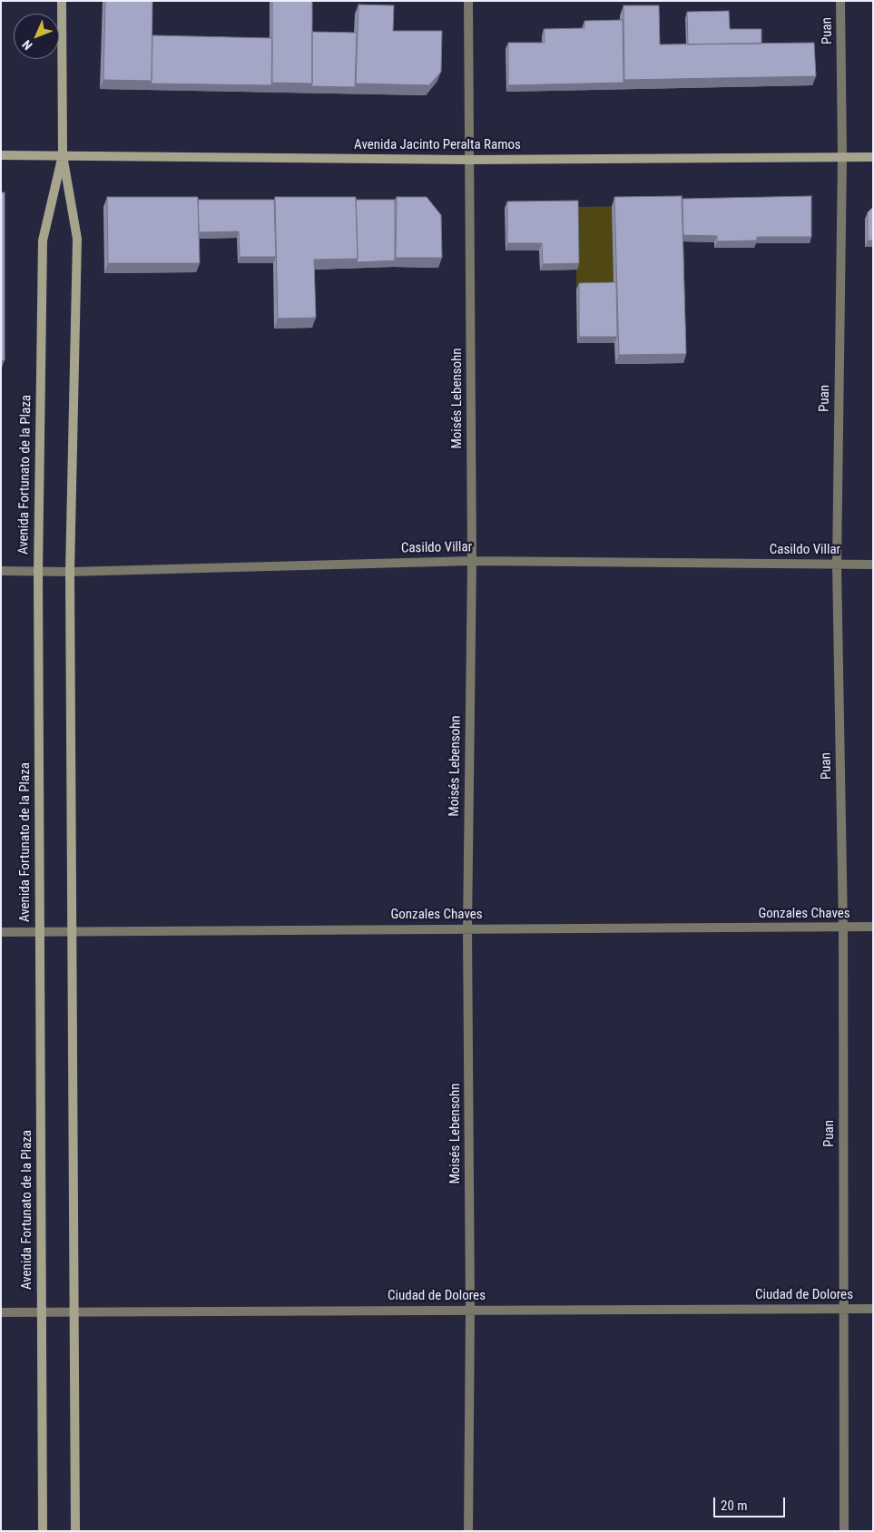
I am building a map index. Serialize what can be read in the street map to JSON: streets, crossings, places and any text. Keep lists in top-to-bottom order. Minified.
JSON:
{"streets":{"main road":["Avenida Jacinto Peralta Ramos","Avenida Fortunato de la Plaza"],"street":["Puan","Moisés Lebensohn","Casildo Villar","Gonzales Chaves","Ciudad de Dolores"]},"crossings":[["Puan","Avenida Jacinto Peralta Ramos"],["Puan","Casildo Villar"],["Puan","Gonzales Chaves"],["Puan","Ciudad de Dolores"],["Avenida Jacinto Peralta Ramos","Moisés Lebensohn"],["Avenida Jacinto Peralta Ramos","Avenida Fortunato de la Plaza"],["Moisés Lebensohn","Casildo Villar"],["Moisés Lebensohn","Gonzales Chaves"],["Moisés Lebensohn","Ciudad de Dolores"],["Avenida Fortunato de la Plaza","Casildo Villar"],["Avenida Fortunato de la Plaza","Gonzales Chaves"],["Avenida Fortunato de la Plaza","Ciudad de Dolores"]],"scale_bar":"20 m","north":"bottom left"}
